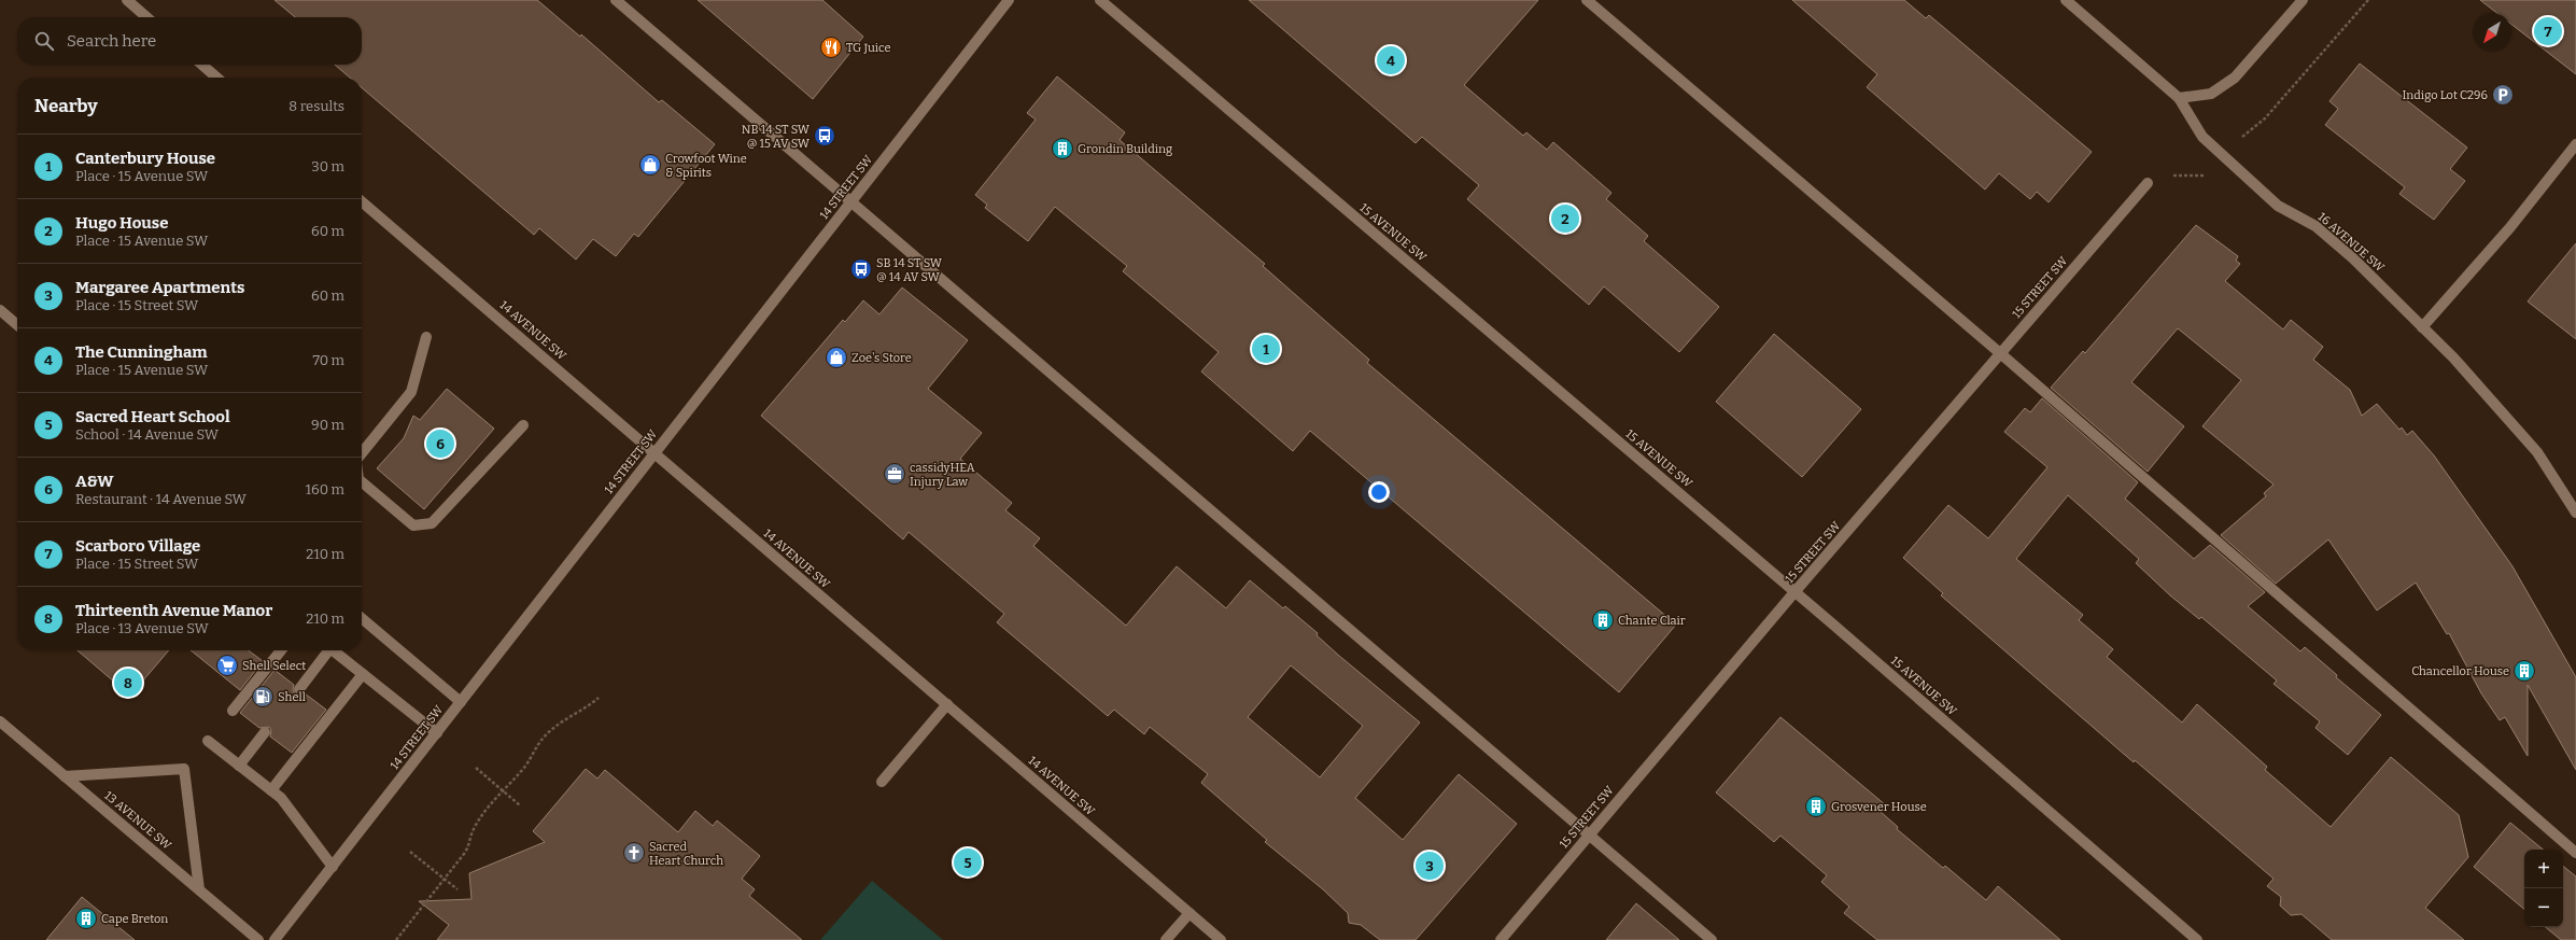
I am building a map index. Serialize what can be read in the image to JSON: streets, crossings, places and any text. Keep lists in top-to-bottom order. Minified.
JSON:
{"streets":{"street":["14 STREET SW","15 AVENUE SW","16 AVENUE SW","15 STREET SW","14 AVENUE SW","13 AVENUE SW"]},"crossings":[["14 STREET SW","14 AVENUE SW"],["15 AVENUE SW","15 STREET SW"]],"places":{"restaurant":["TG Juice"],"parking":["Indigo Lot C296"],"bus stop":["NB 14 ST SW @ 15 AV SW","SB 14 ST SW @ 14 AV SW"],"building":["Grondin Building","Chante Clair","Chancellor House","Grosvener House","Cape Breton"],"shop":["Crowfoot Wine & Spirits","Zoe's Store"],"office":["cassidyHEA Injury Law"],"supermarket":["Shell Select"],"fuel station":["Shell"],"church":["Sacred Heart Church"]},"north":"bottom left","page":{"pins":["7","4","2","1","6","8","5","3"],"search":"Search here","heading":["Nearby","8 results"],"list":[{"mark":"1","name":"Canterbury House","note":"Place · 15 Avenue SW","value":"30 m"},{"mark":"2","name":"Hugo House","note":"Place · 15 Avenue SW","value":"60 m"},{"mark":"3","name":"Margaree Apartments","note":"Place · 15 Street SW","value":"60 m"},{"mark":"4","name":"The Cunningham","note":"Place · 15 Avenue SW","value":"70 m"},{"mark":"5","name":"Sacred Heart School","note":"School · 14 Avenue SW","value":"90 m"},{"mark":"6","name":"A&W","note":"Restaurant · 14 Avenue SW","value":"160 m"},{"mark":"7","name":"Scarboro Village","note":"Place · 15 Street SW","value":"210 m"},{"mark":"8","name":"Thirteenth Avenue Manor","note":"Place · 13 Avenue SW","value":"210 m"}],"map_buttons":["+","−"]}}
